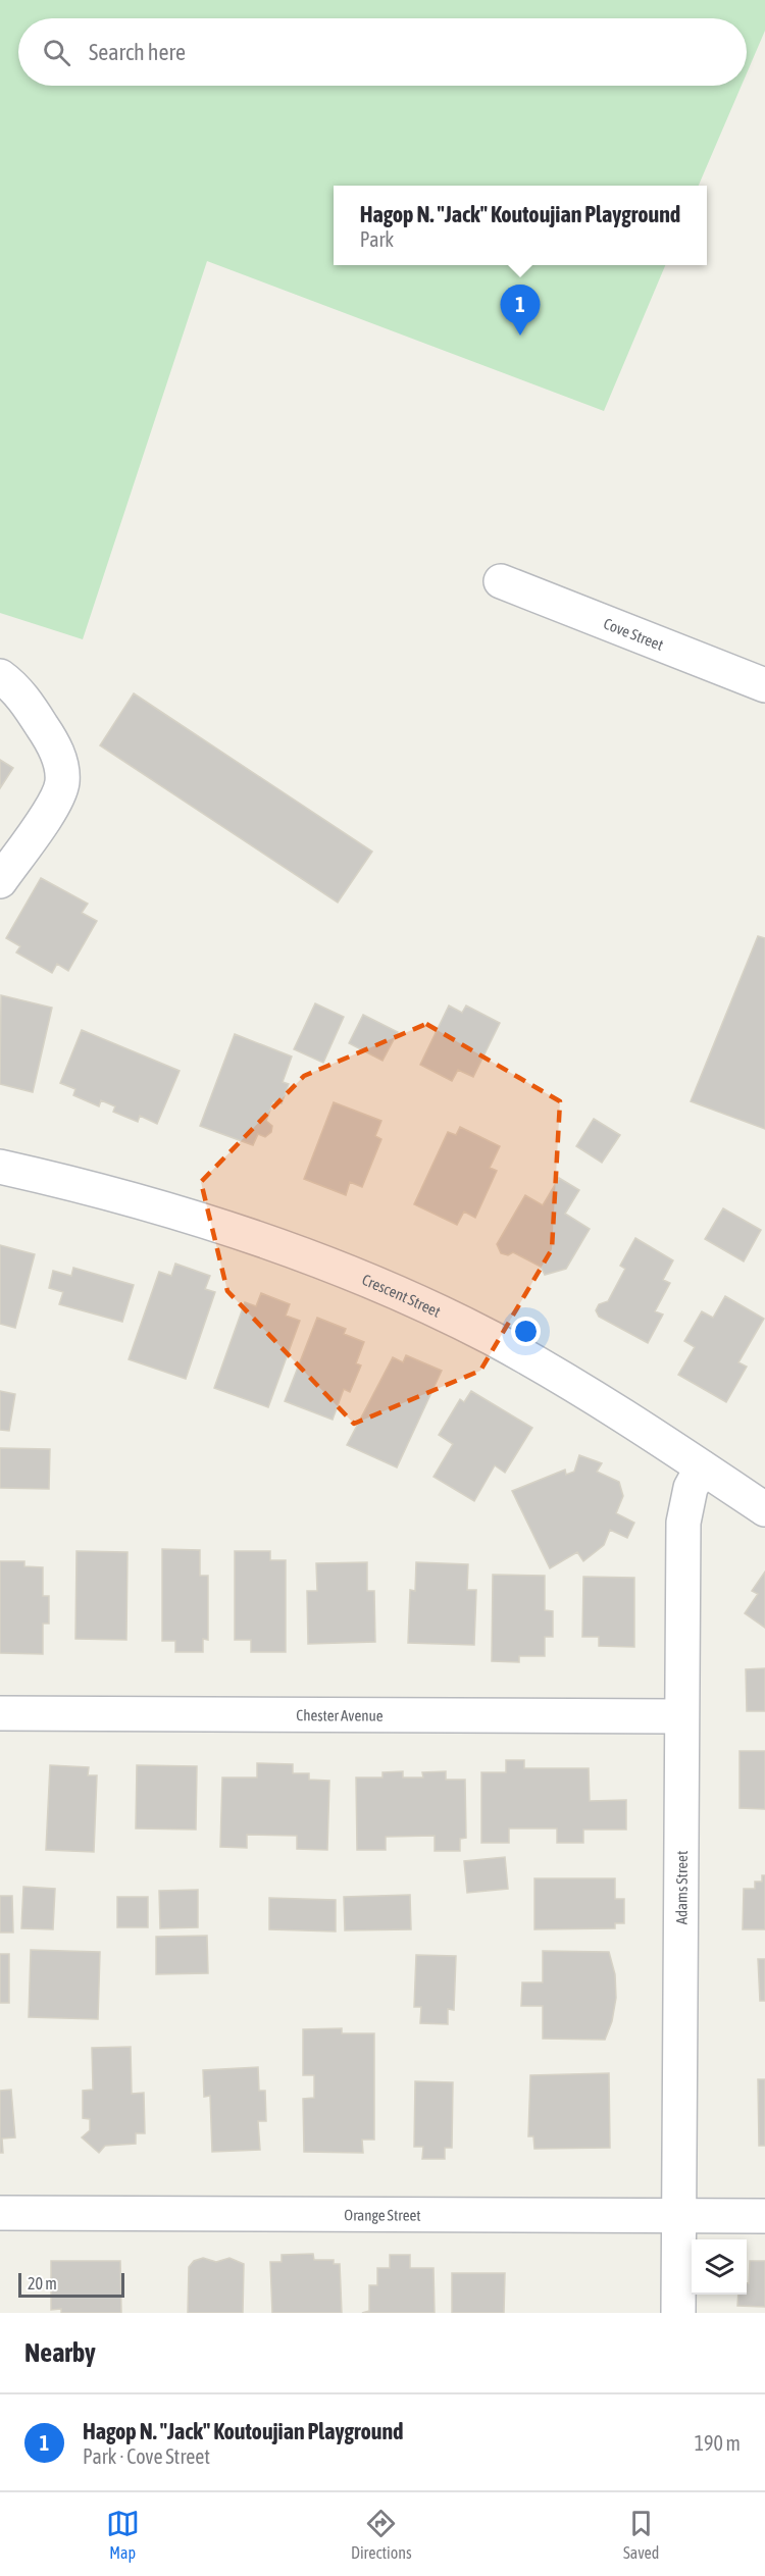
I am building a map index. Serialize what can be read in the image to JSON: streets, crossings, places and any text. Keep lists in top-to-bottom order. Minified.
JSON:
{"streets":{"street":["Cove Street","Crescent Street","Chester Avenue","Adams Street","Orange Street"]},"crossings":[["Crescent Street","Adams Street"],["Chester Avenue","Adams Street"],["Adams Street","Orange Street"]],"scale_bar":"20 m","page":{"search":"Search here","popup":["Hagop N. \"Jack\" Koutoujian Playground","Park"],"pins":"1","scale":"20 m","heading":"Nearby","list":[{"mark":"1","name":"Hagop N. \"Jack\" Koutoujian Playground","note":"Park · Cove Street","value":"190 m"}],"nav":["Map","Directions","Saved"]}}
